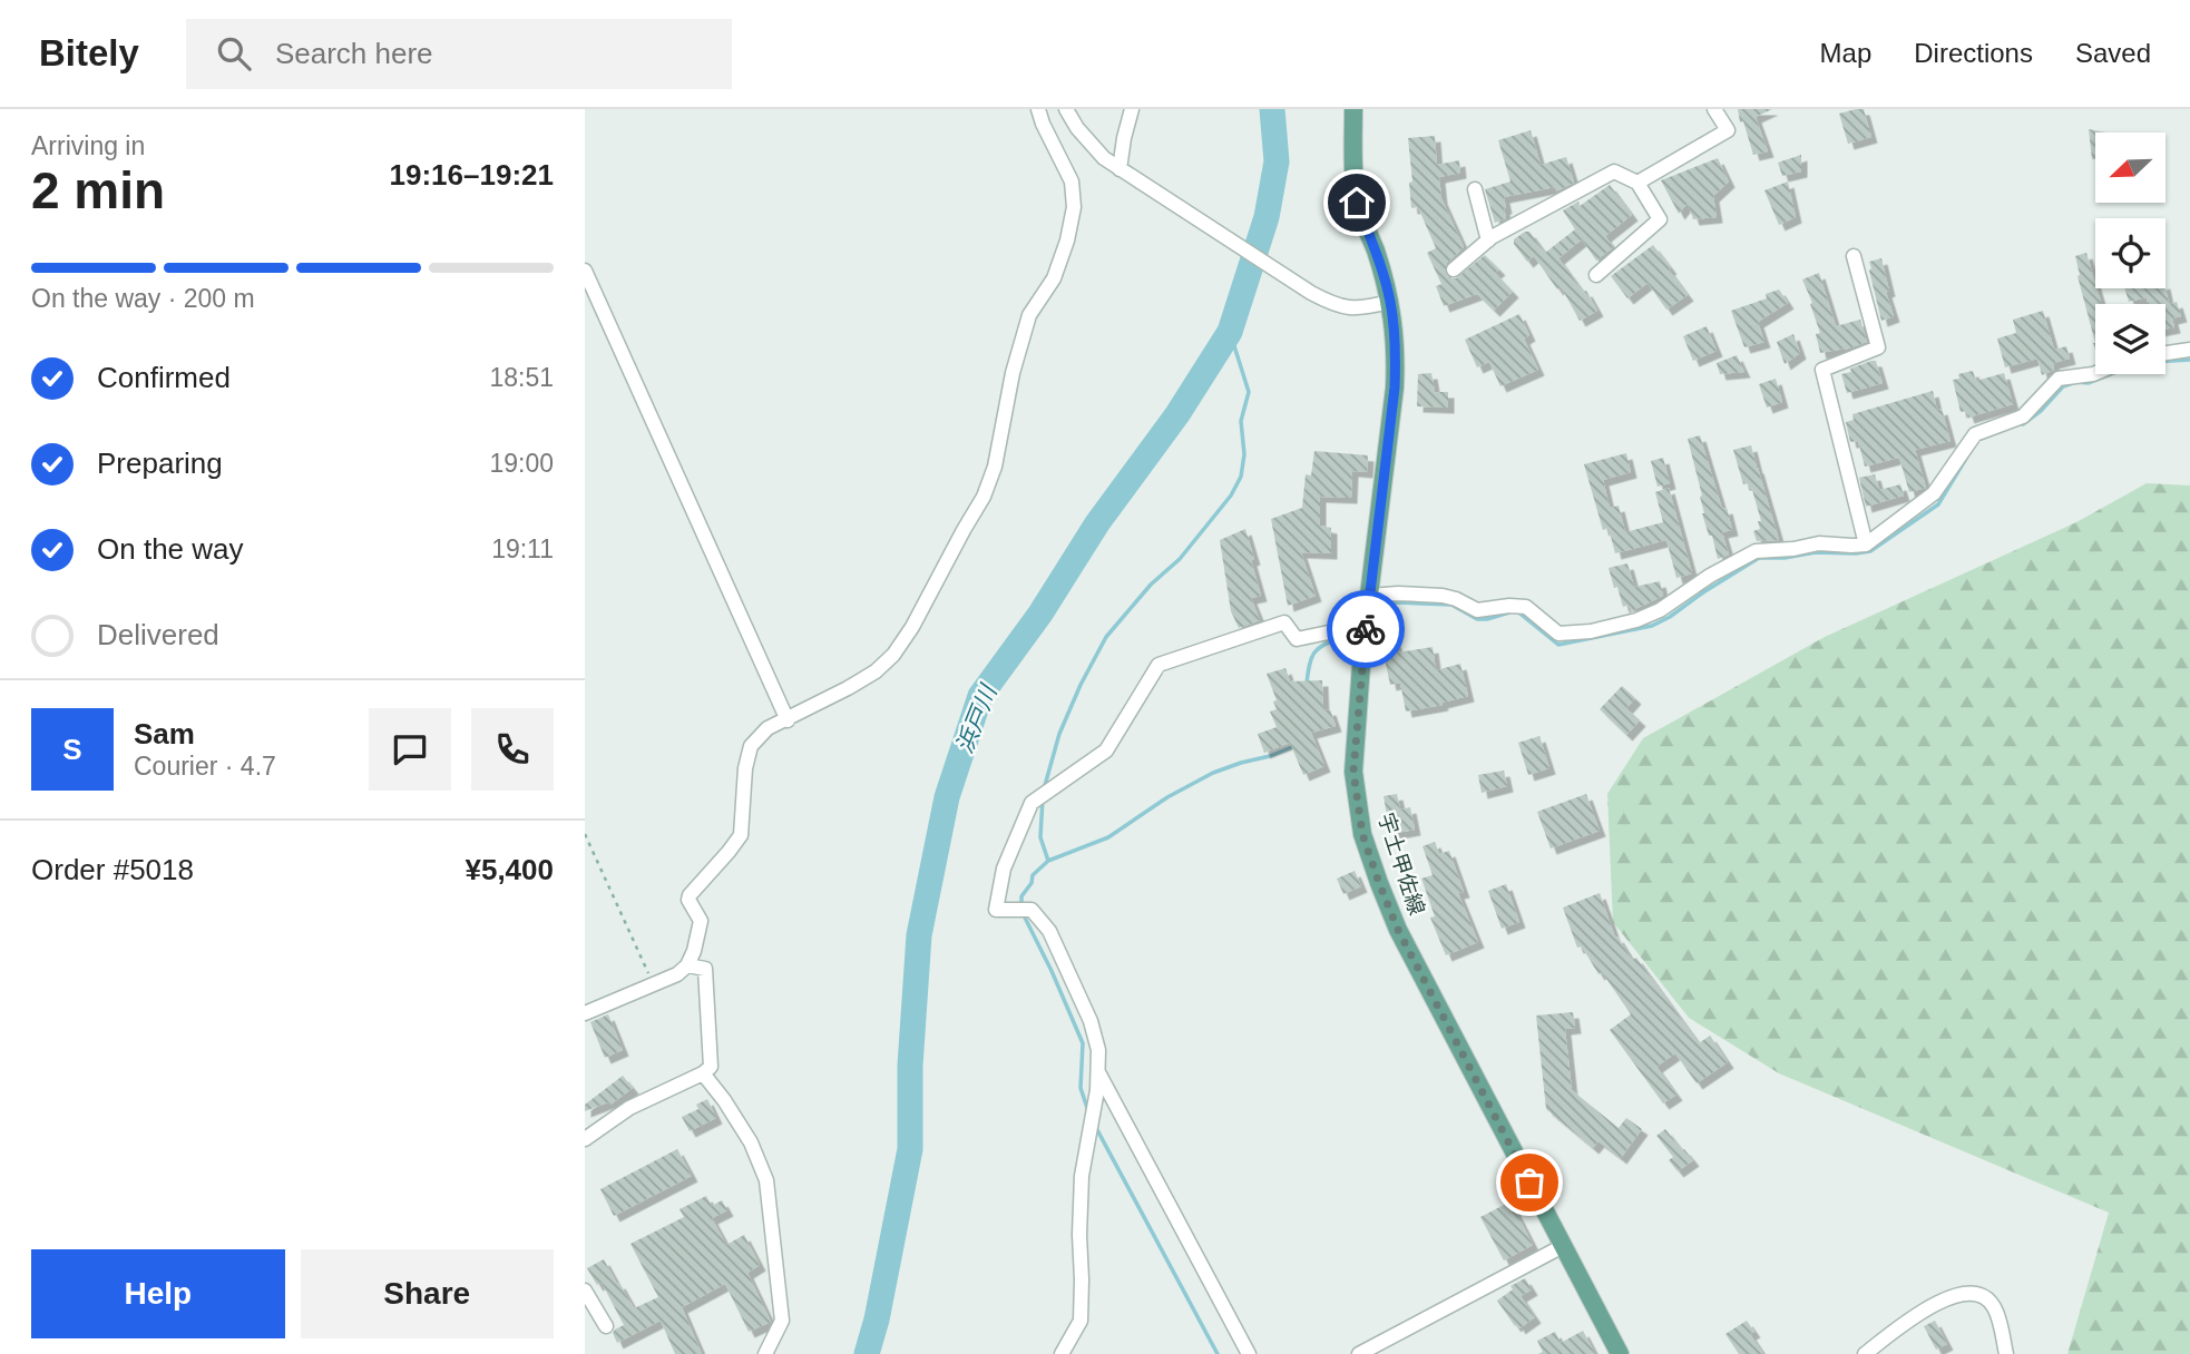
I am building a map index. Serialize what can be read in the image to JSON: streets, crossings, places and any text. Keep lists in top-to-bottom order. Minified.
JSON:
{"streets":{"main road":["宇土甲佐線"]},"water":["浜戸川"],"north":"bottom left","page":{"header":"Bitely","search":"Search here","nav":["Map","Directions","Saved"],"heading":["2 min","Arriving in","19:16–19:21"],"panel":["Sam","Courier · 4.7","Order #5018","¥5,400"],"bar":"On the way · 200 m","list":[["Confirmed","18:51"],["Preparing","19:00"],["On the way","19:11"],"Delivered"],"round":"S","buttons":["Help","Share"]}}
